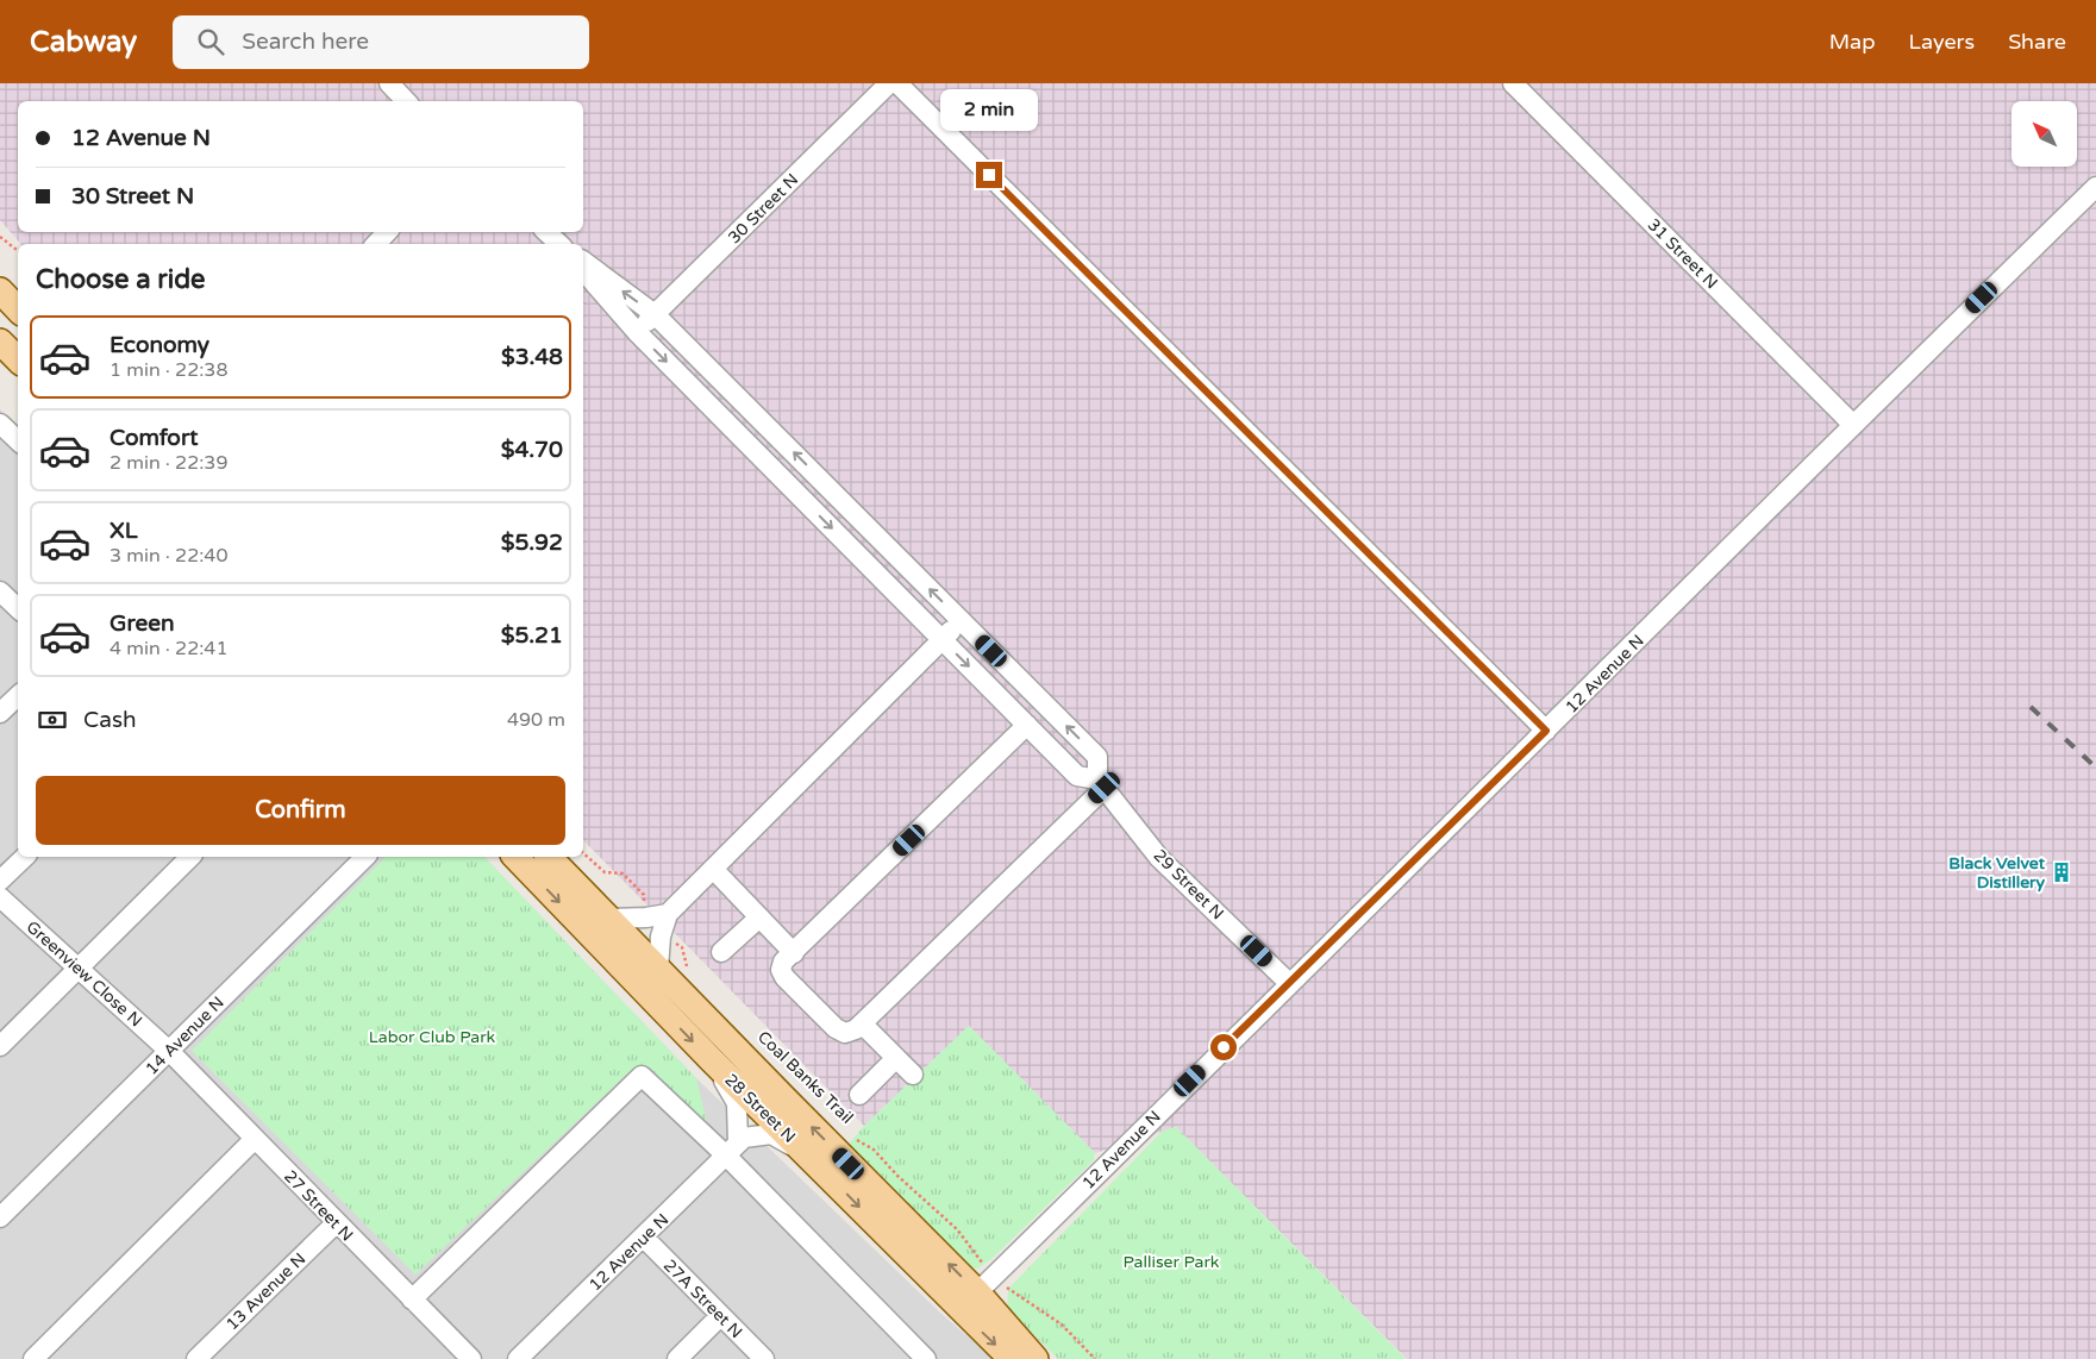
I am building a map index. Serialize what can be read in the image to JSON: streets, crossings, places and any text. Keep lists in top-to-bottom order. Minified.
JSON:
{"streets":{"main road":["28 Street N"],"street":["30 Street N","31 Street N","12 Avenue N","29 Street N","Greenview Close N","14 Avenue N","27 Street N","13 Avenue N","27A Street N"],"path":["Coal Banks Trail"]},"crossings":[["31 Street N","12 Avenue N"],["12 Avenue N","29 Street N"],["12 Avenue N","Coal Banks Trail"],["12 Avenue N","28 Street N"],["12 Avenue N","27A Street N"],["Greenview Close N","14 Avenue N"],["Greenview Close N","27 Street N"],["14 Avenue N","27 Street N"],["Coal Banks Trail","28 Street N"],["27 Street N","13 Avenue N"]],"parks":["Labor Club Park","Palliser Park"],"places":{"building":["Black Velvet Distillery"]},"north":"top left","page":{"header":"Cabway","search":"Search here","nav":["Map","Layers","Share"],"bubble":"2 min","banner":["12 Avenue N","30 Street N"],"heading":"Choose a ride","list":[{"name":"Economy","note":"1 min · 22:38","value":"$3.48"},{"name":"Comfort","note":"2 min · 22:39","value":"$4.70"},{"name":"XL","note":"3 min · 22:40","value":"$5.92"},{"name":"Green","note":"4 min · 22:41","value":"$5.21"}],"pay":["Cash","490 m"],"buttons":"Confirm"}}
